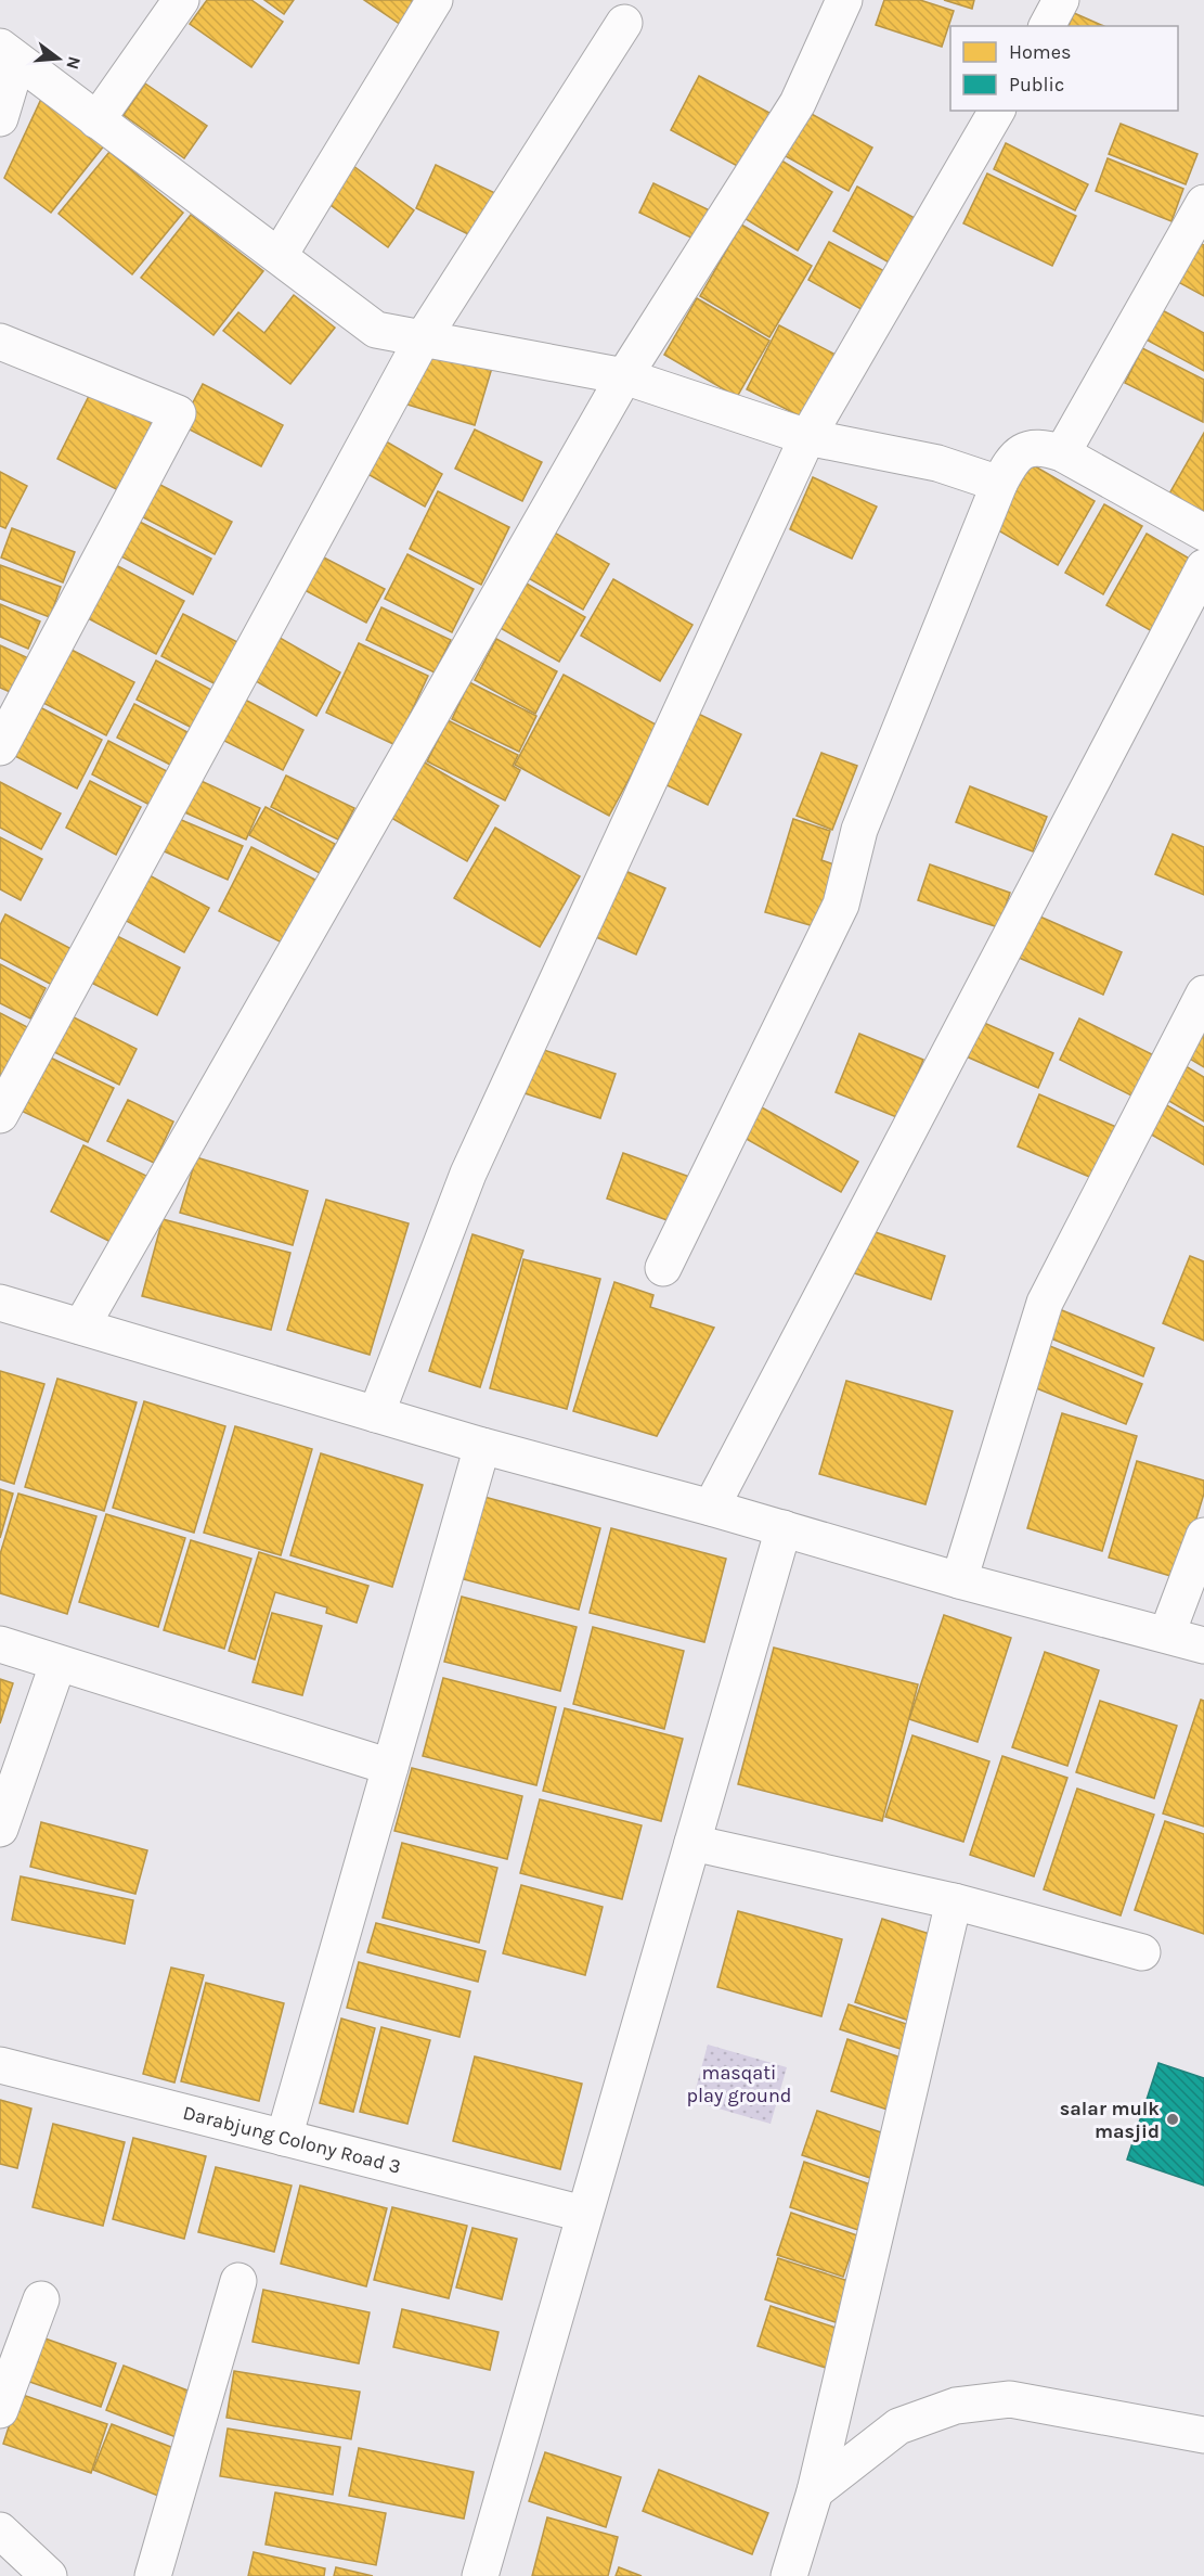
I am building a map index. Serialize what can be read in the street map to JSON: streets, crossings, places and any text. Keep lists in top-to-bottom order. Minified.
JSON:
{"streets":{"street":["Darabjung Colony Road 3"]},"parks":["masqati play ground"],"places":["salar mulk masjid"],"legend":["Homes","Public"],"north":"right"}
